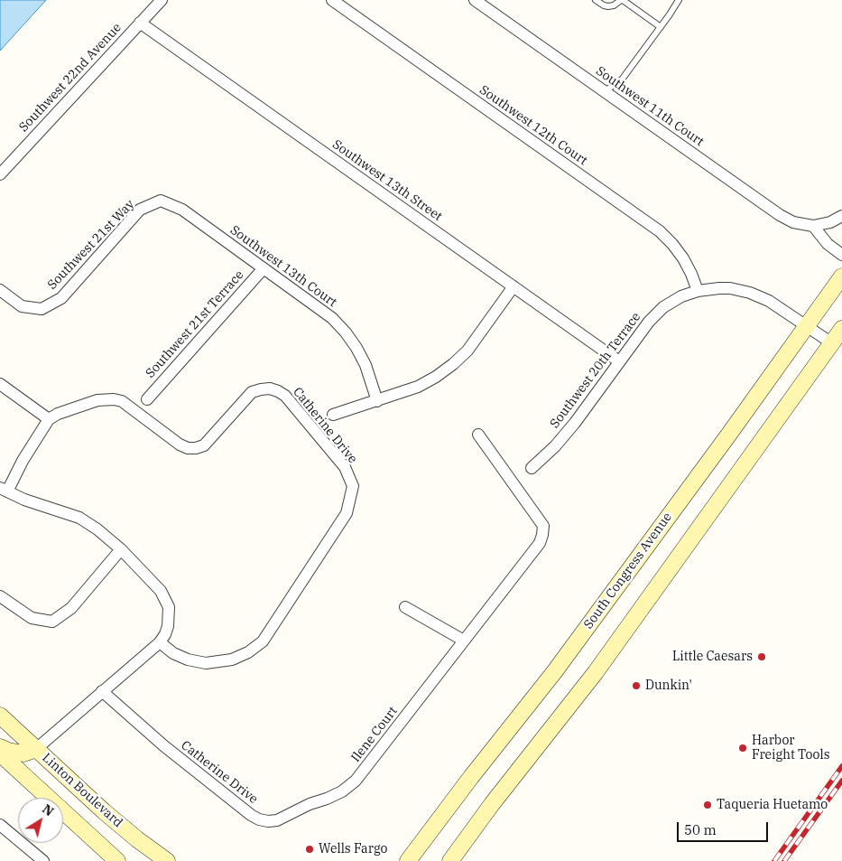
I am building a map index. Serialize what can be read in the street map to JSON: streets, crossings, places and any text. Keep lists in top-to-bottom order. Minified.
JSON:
{"streets":{"main road":["South Congress Avenue","Linton Boulevard"],"street":["Southwest 22nd Avenue","Southwest 11th Court","Southwest 12th Court","Southwest 13th Street","Southwest 21st Way","Southwest 13th Court","Southwest 21st Terrace","Southwest 20th Terrace","Catherine Drive","Ilene Court"]},"crossings":[["Southwest 22nd Avenue","Southwest 13th Street"],["Southwest 12th Court","Southwest 20th Terrace"],["Southwest 13th Street","Southwest 20th Terrace"],["Southwest 21st Way","Southwest 13th Court"],["Southwest 13th Court","Southwest 21st Terrace"],["Southwest 20th Terrace","South Congress Avenue"],["Catherine Drive","Ilene Court"]],"places":["Little Caesars","Dunkin'","Harbor Freight Tools","Taqueria Huetamo","Wells Fargo"],"scale_bar":"50 m","north":"top right"}
